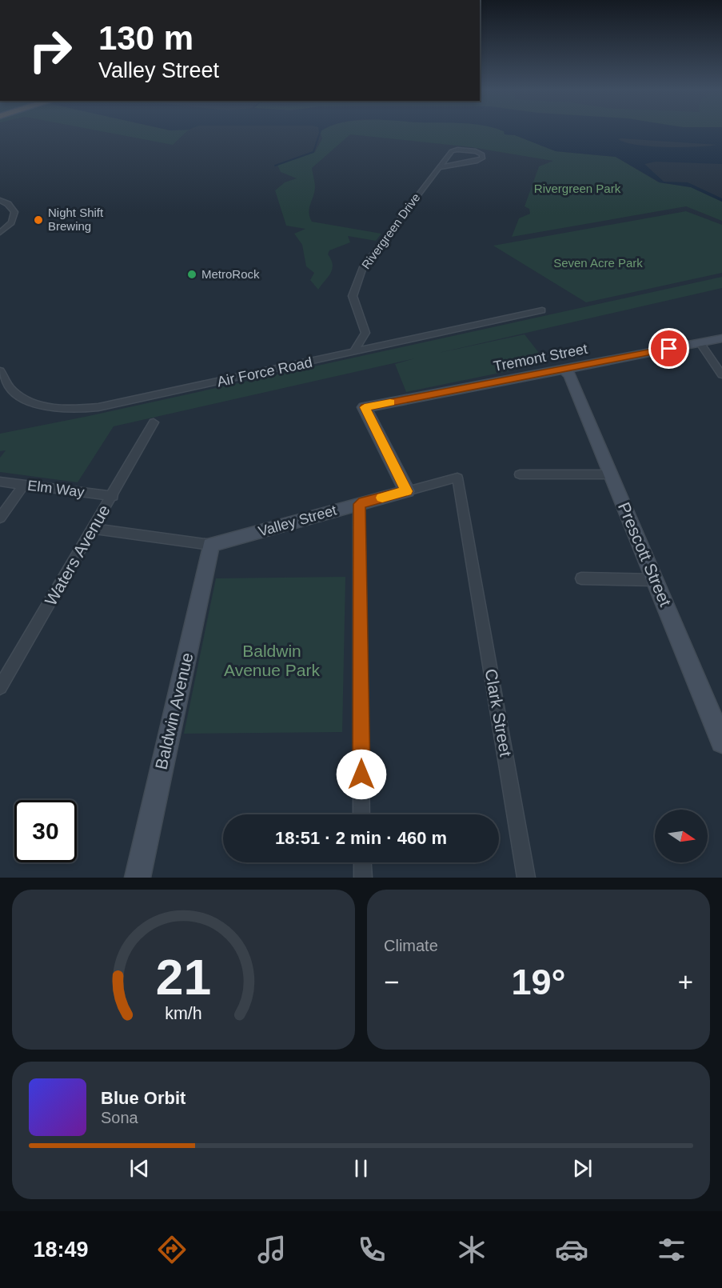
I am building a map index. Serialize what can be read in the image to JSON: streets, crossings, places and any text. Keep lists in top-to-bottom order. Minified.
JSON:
{"streets":{"street":["Rivergreen Drive","Tremont Street","Air Force Road","Elm Way","Valley Street","Prescott Street","Waters Avenue","Baldwin Avenue","Clark Street"]},"crossings":[["Rivergreen Drive","Air Force Road"],["Tremont Street","Valley Street"],["Tremont Street","Prescott Street"],["Elm Way","Waters Avenue"],["Valley Street","Waters Avenue"],["Valley Street","Baldwin Avenue"],["Valley Street","Clark Street"]],"parks":["Rivergreen Park","Seven Acre Park","Baldwin Avenue Park"],"places":["Night Shift Brewing","MetroRock"],"north":"right","page":{"turn":["130 m","Valley Street"],"limit":"30","trip":"18:51 · 2 min · 460 m","tile":"Climate","heat":["−","19°","+"],"song":["Blue Orbit","Sona"],"tabs":"18:49","gauge":["21","km/h"]}}
